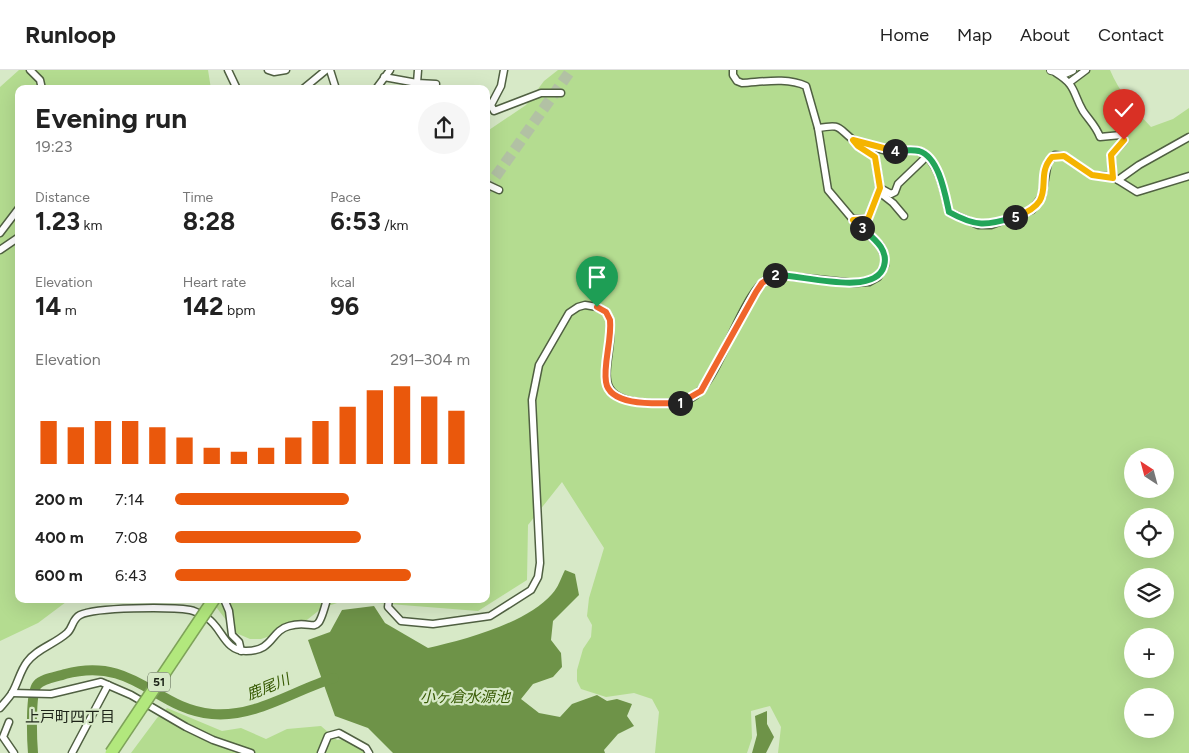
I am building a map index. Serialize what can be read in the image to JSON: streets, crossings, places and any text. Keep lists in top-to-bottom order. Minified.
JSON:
{"streets":{"highway":["51"]},"districts":["上戸町四丁目"],"water":["鹿尾川","小ヶ倉水源池"],"north":"top left","page":{"header":"Runloop","nav":["Home","Map","About","Contact"],"heading":["Evening run","19:23"],"pins":["4","5","3","2","1"],"stats":[["Distance","1.23 km"],["Time","8:28"],["Pace","6:53 /km"],["Elevation","14 m"],["Heart rate","142 bpm"],["kcal","96"]],"chart":["Elevation","291–304 m"],"map_buttons":["+","−"],"list":[{"name":"200 m","note":"7:14"},{"name":"400 m","note":"7:08"},{"name":"600 m","note":"6:43"}]}}
